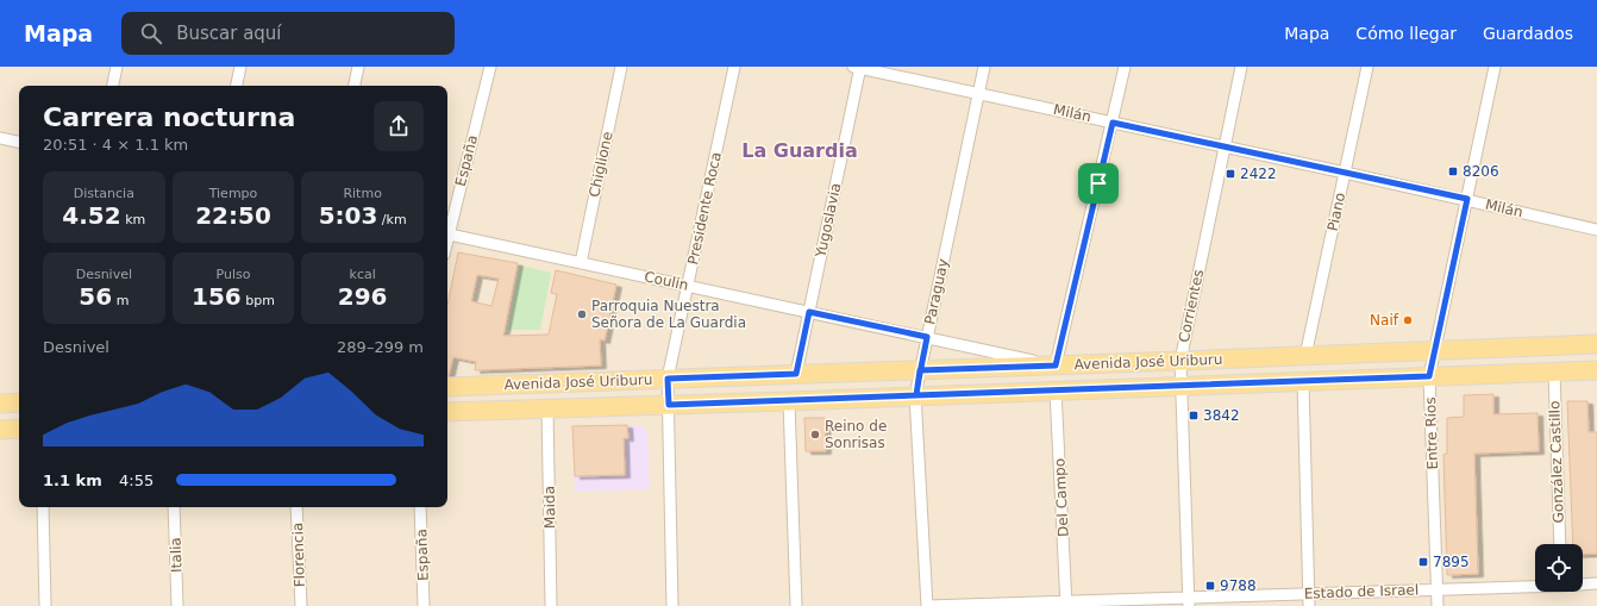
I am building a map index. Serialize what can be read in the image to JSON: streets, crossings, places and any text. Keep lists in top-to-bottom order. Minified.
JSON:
{"streets":{"main road":["Avenida José Uriburu"],"street":["Milán","España","Chiglione","Presidente Roca","Piano","Yugoslavia","Coulin","Paraguay","Corrientes","Entre Ríos","González Castillo","Del Campo","Maida","Italia","Florencia","Estado de Israel"]},"crossings":[["Milán","Piano"],["Milán","Yugoslavia"],["Milán","Paraguay"],["Milán","Corrientes"],["Milán","Entre Ríos"],["Chiglione","Coulin"],["Presidente Roca","Coulin"],["Presidente Roca","Avenida José Uriburu"],["Piano","Avenida José Uriburu"],["Yugoslavia","Coulin"],["Yugoslavia","Avenida José Uriburu"],["Coulin","Paraguay"],["Coulin","Avenida José Uriburu"],["Paraguay","Avenida José Uriburu"],["Paraguay","Estado de Israel"],["Corrientes","Avenida José Uriburu"],["Corrientes","Estado de Israel"],["Avenida José Uriburu","Entre Ríos"],["Avenida José Uriburu","González Castillo"],["Avenida José Uriburu","Del Campo"],["Avenida José Uriburu","Maida"],["Entre Ríos","Estado de Israel"],["Del Campo","Estado de Israel"]],"districts":["La Guardia"],"places":{"transit":["8206","2422","3842","7895","9788"],"other":["Parroquia Nuestra Señora de La Guardia","Naif","Reino de Sonrisas"]},"page":{"header":"Mapa","search":"Buscar aquí","nav":["Mapa","Cómo llegar","Guardados"],"heading":["Carrera nocturna","20:51 · 4 × 1.1 km"],"stats":[["Distancia","4.52 km"],["Tiempo","22:50"],["Ritmo","5:03 /km"],["Desnivel","56 m"],["Pulso","156 bpm"],["kcal","296"]],"chart":["Desnivel","289–299 m"],"list":[{"name":"1.1 km","note":"4:55"}]}}
